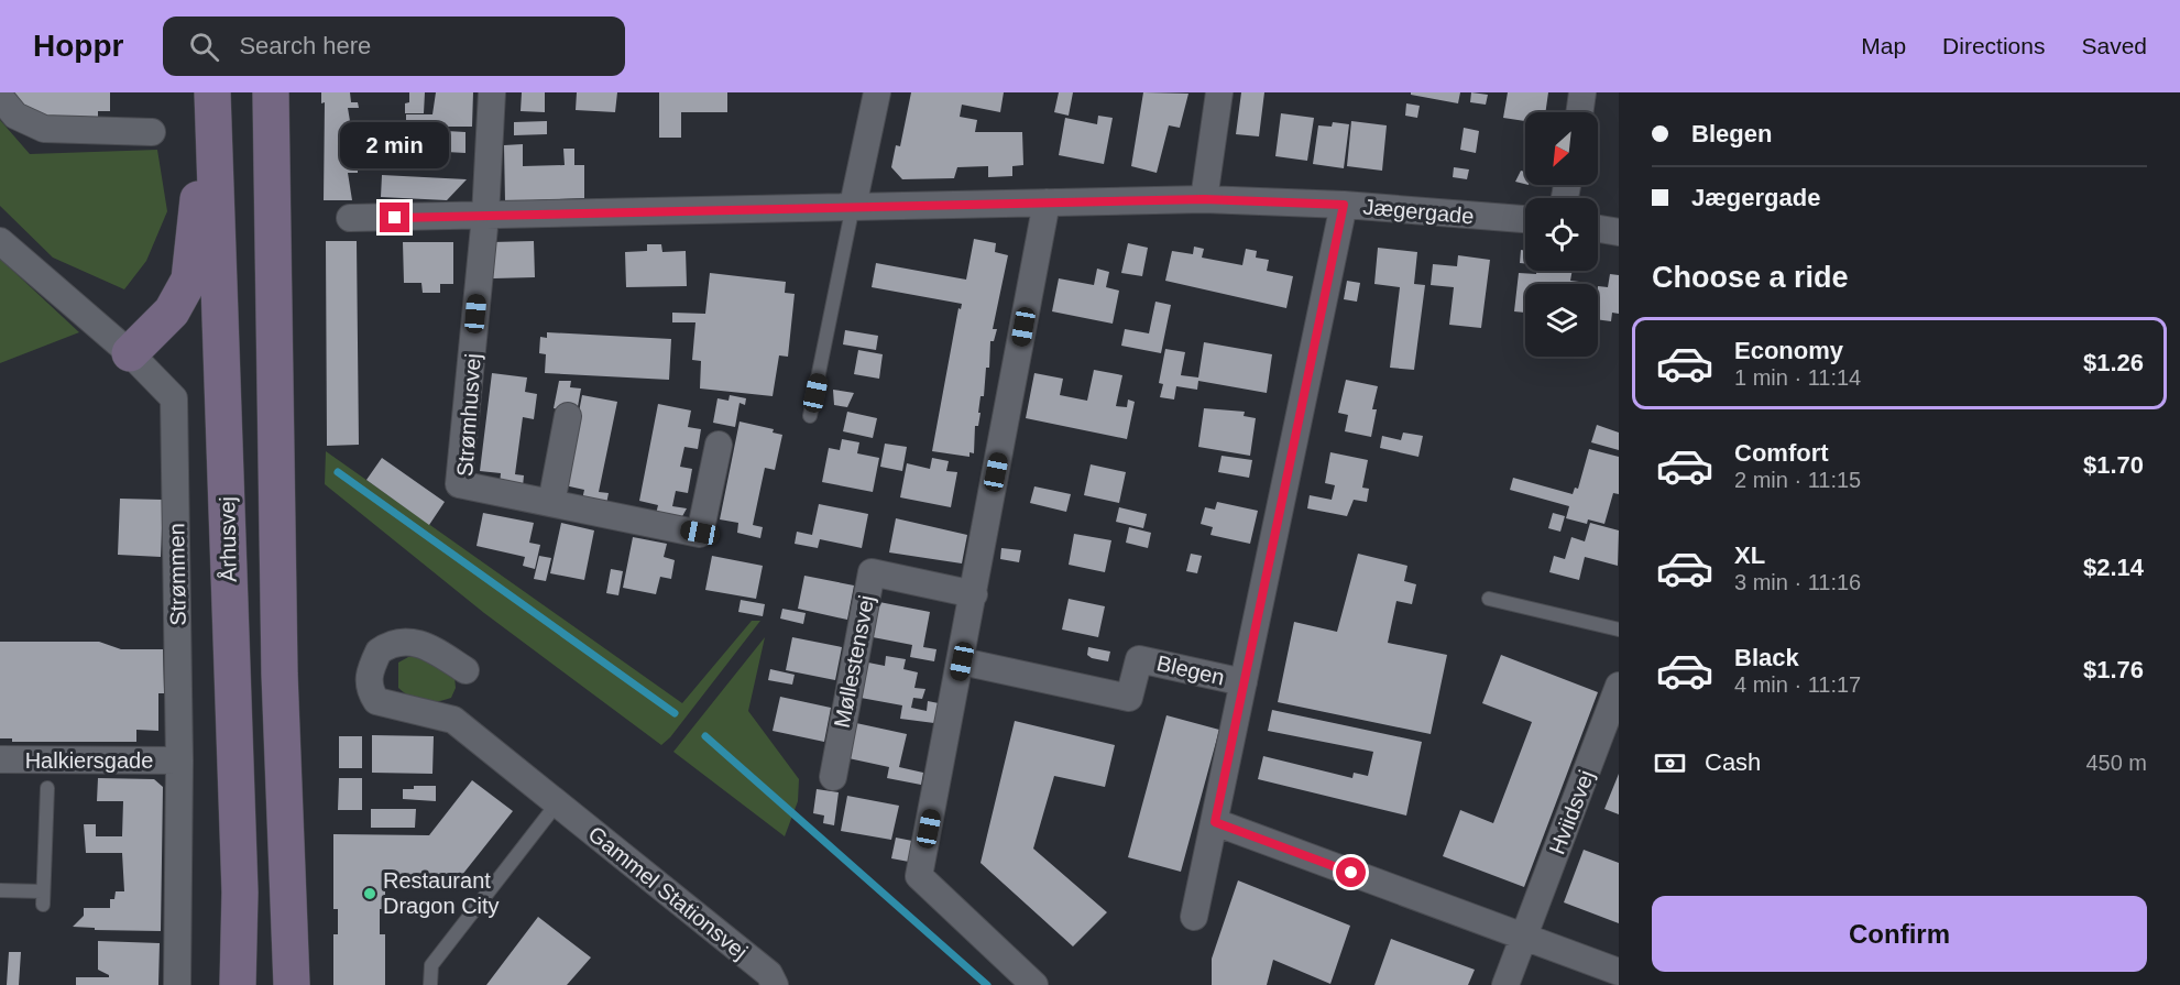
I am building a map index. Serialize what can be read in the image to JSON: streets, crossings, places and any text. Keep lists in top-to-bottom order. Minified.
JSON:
{"streets":{"main road":["Århusvej"],"street":["Jægergade","Strømhusvej","Strømmen","Møllestensvej","Blegen","Halkiersgade","Hviidsvej","Gammel Stationsvej"]},"crossings":[["Jægergade","Strømhusvej"],["Jægergade","Blegen"],["Strømmen","Halkiersgade"]],"places":["Restaurant Dragon City"],"north":"bottom left","page":{"header":"Hoppr","search":"Search here","nav":["Map","Directions","Saved"],"banner":["Blegen","Jægergade"],"bubble":"2 min","heading":"Choose a ride","list":[{"name":"Economy","note":"1 min · 11:14","value":"$1.26"},{"name":"Comfort","note":"2 min · 11:15","value":"$1.70"},{"name":"XL","note":"3 min · 11:16","value":"$2.14"},{"name":"Black","note":"4 min · 11:17","value":"$1.76"}],"pay":["Cash","450 m"],"buttons":"Confirm"}}
